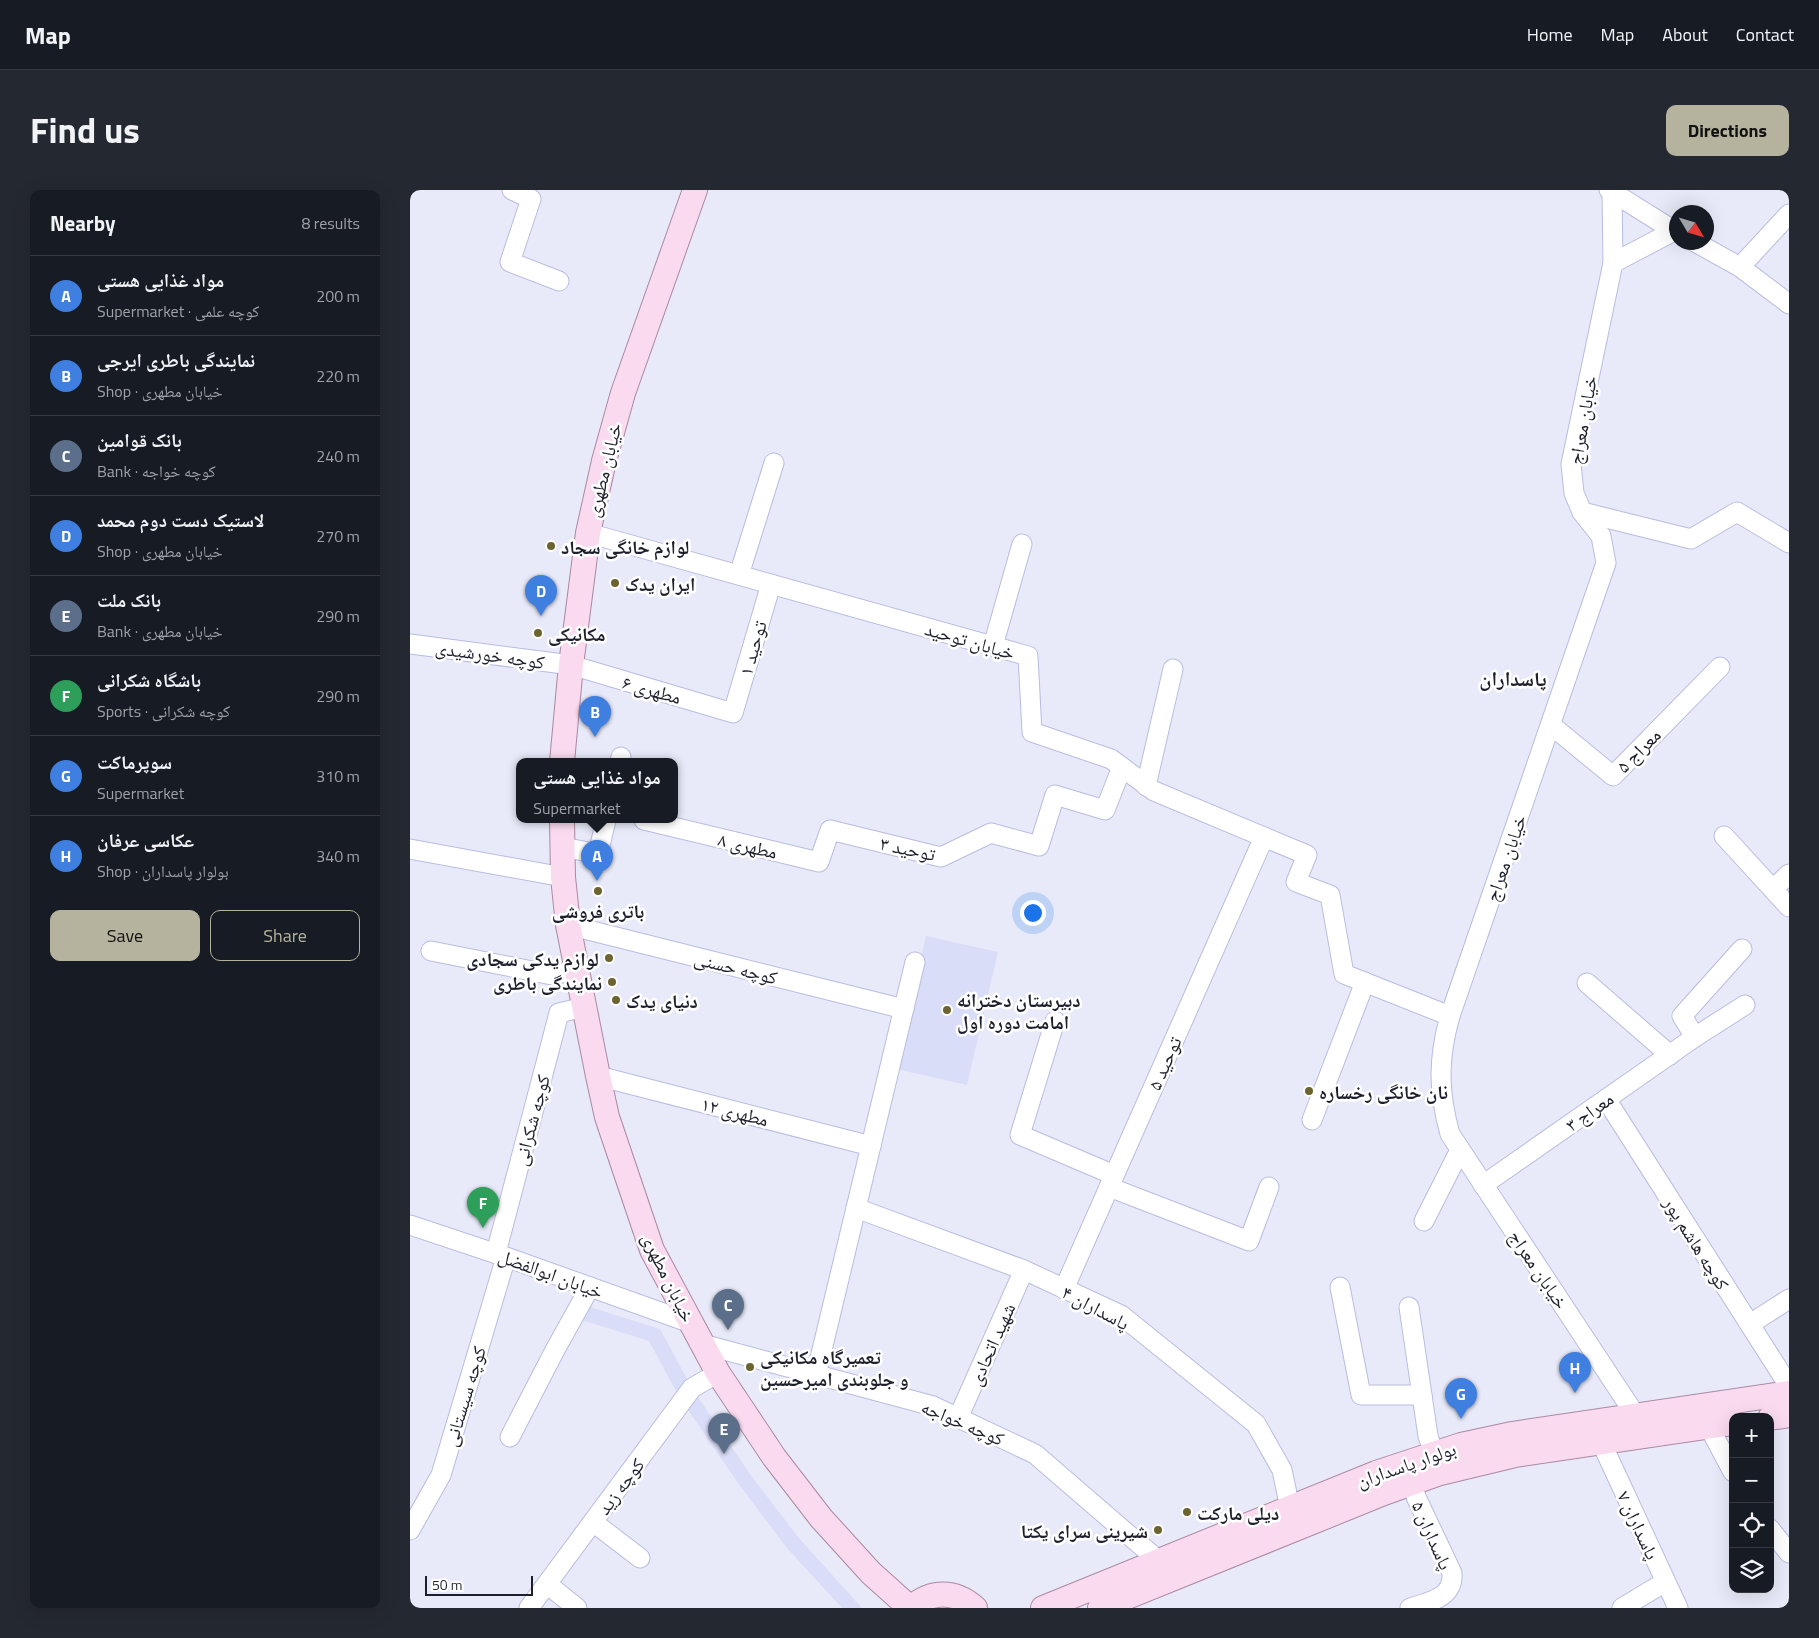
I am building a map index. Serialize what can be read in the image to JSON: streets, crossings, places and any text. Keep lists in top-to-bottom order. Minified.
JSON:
{"streets":{"main road":["خیابان مطهری","بولوار پاسداران"],"street":["خیابان معراج","خیابان توحید","توحید ۱","کوچه خورشیدی","مطهری ۶","معراج ۵","مطهری ۸","توحید ۳","کوچه حسنی","توحید ۵","مطهری ۱۲","معراج ۳","کوچه شکرانی","کوچه هاشم پور","خیابان ابوالفضل","پاسداران ۴","شهید اتحادی","کوچه سیستانی","کوچه خواجه","کوچه زید","پاسداران ۷","پاسداران ۵"]},"crossings":[["خیابان معراج","خیابان توحید"],["خیابان معراج","معراج ۵"],["خیابان معراج","معراج ۳"],["خیابان معراج","بولوار پاسداران"],["خیابان مطهری","خیابان توحید"],["خیابان مطهری","کوچه خورشیدی"],["خیابان مطهری","مطهری ۶"],["خیابان مطهری","کوچه حسنی"],["خیابان مطهری","مطهری ۱۲"],["خیابان مطهری","کوچه شکرانی"],["خیابان مطهری","خیابان ابوالفضل"],["خیابان مطهری","کوچه خواجه"],["خیابان مطهری","کوچه زید"],["خیابان توحید","توحید ۱"],["خیابان توحید","توحید ۳"],["خیابان توحید","توحید ۵"],["توحید ۱","مطهری ۶"],["کوچه خورشیدی","مطهری ۶"],["مطهری ۸","توحید ۳"],["توحید ۵","پاسداران ۴"],["معراج ۳","کوچه هاشم پور"],["کوچه شکرانی","خیابان ابوالفضل"],["کوچه شکرانی","کوچه سیستانی"],["خیابان ابوالفضل","کوچه سیستانی"],["پاسداران ۴","شهید اتحادی"],["پاسداران ۴","بولوار پاسداران"],["شهید اتحادی","کوچه خواجه"],["کوچه خواجه","بولوار پاسداران"],["بولوار پاسداران","پاسداران ۷"],["بولوار پاسداران","پاسداران ۵"]],"districts":["پاسداران"],"places":["لوازم خانگی سجاد","ایران یدک","مکانیکی","باتری فروشی","لوازم یدکی سجادی","نمایندگی باطری","دنیای یدک","دبیرستان دخترانه امامت دوره اول","نان خانگی رخساره","تعمیرگاه مکانیکی و جلوبندی امیرحسین","دیلی مارکت","شیرینی سرای یکتا"],"scale_bar":"50 m","north":"bottom right","page":{"header":"Map","nav":["Home","Map","About","Contact"],"title":"Find us","buttons":["Directions",["Save","Share"]],"heading":["Nearby","8 results"],"list":[{"mark":"A","name":"مواد غذایی هستی","note":"Supermarket · کوچه علمی","value":"200 m"},{"mark":"B","name":"نمایندگی باطری ایرجی","note":"Shop · خیابان مطهری","value":"220 m"},{"mark":"C","name":"بانک قوامین","note":"Bank · کوچه خواجه","value":"240 m"},{"mark":"D","name":"لاستیک دست دوم محمد","note":"Shop · خیابان مطهری","value":"270 m"},{"mark":"E","name":"بانک ملت","note":"Bank · خیابان مطهری","value":"290 m"},{"mark":"F","name":"باشگاه شکرانی","note":"Sports · کوچه شکرانی","value":"290 m"},{"mark":"G","name":"سوپرماکت","note":"Supermarket","value":"310 m"},{"mark":"H","name":"عکاسی عرفان","note":"Shop · بولوار پاسداران","value":"340 m"}],"pins":["D","B","A","F","C","H","G","E"],"popup":["مواد غذایی هستی","Supermarket"],"map_buttons":["+","−"],"scale":"50 m"}}
